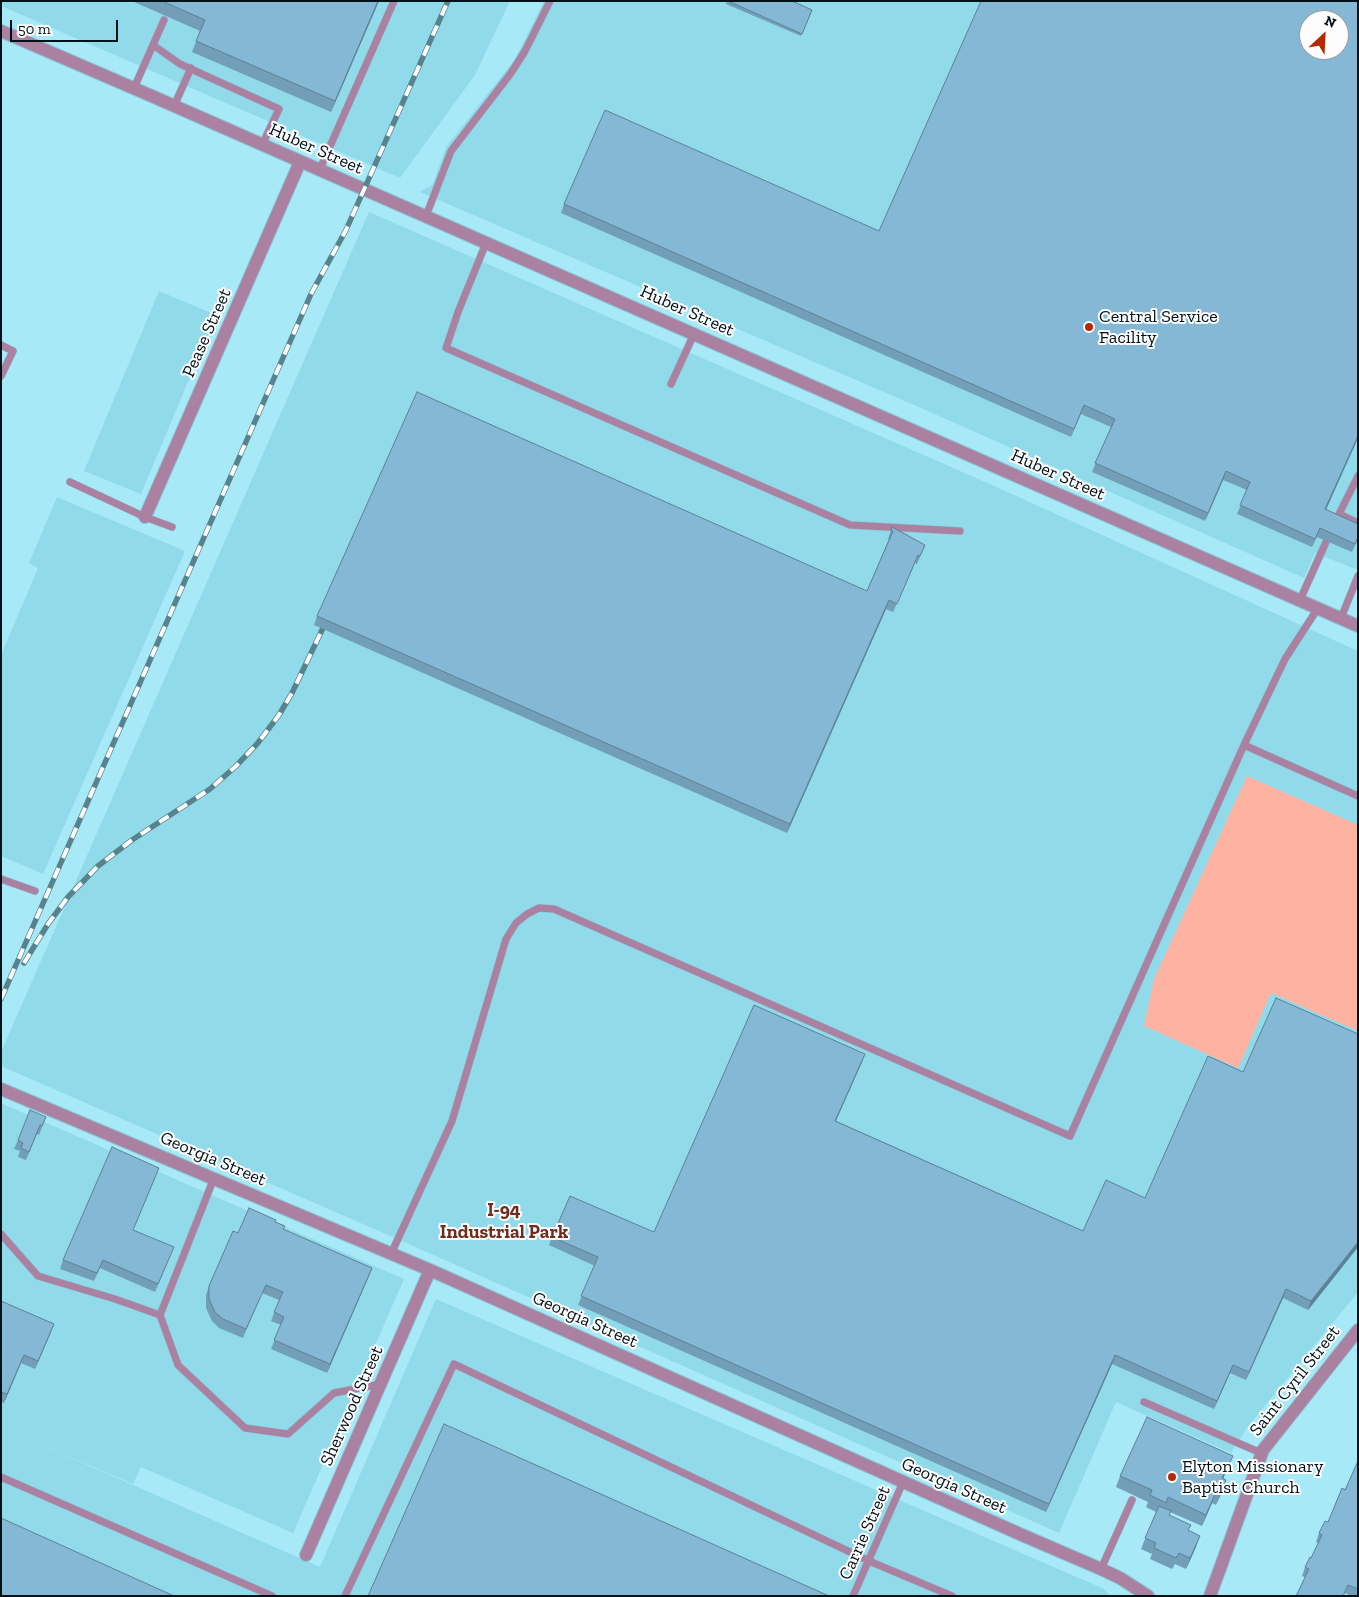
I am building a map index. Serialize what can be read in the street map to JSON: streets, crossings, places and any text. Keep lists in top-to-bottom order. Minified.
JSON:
{"streets":{"street":["Huber Street","Pease Street","Georgia Street","Saint Cyril Street","Sherwood Street"],"lane":["Carrie Street"]},"crossings":[["Huber Street","Pease Street"],["Georgia Street","Sherwood Street"],["Georgia Street","Carrie Street"]],"districts":["I-94 Industrial Park"],"places":["Central Service Facility","Elyton Missionary Baptist Church"],"scale_bar":"50 m","north":"top right"}
